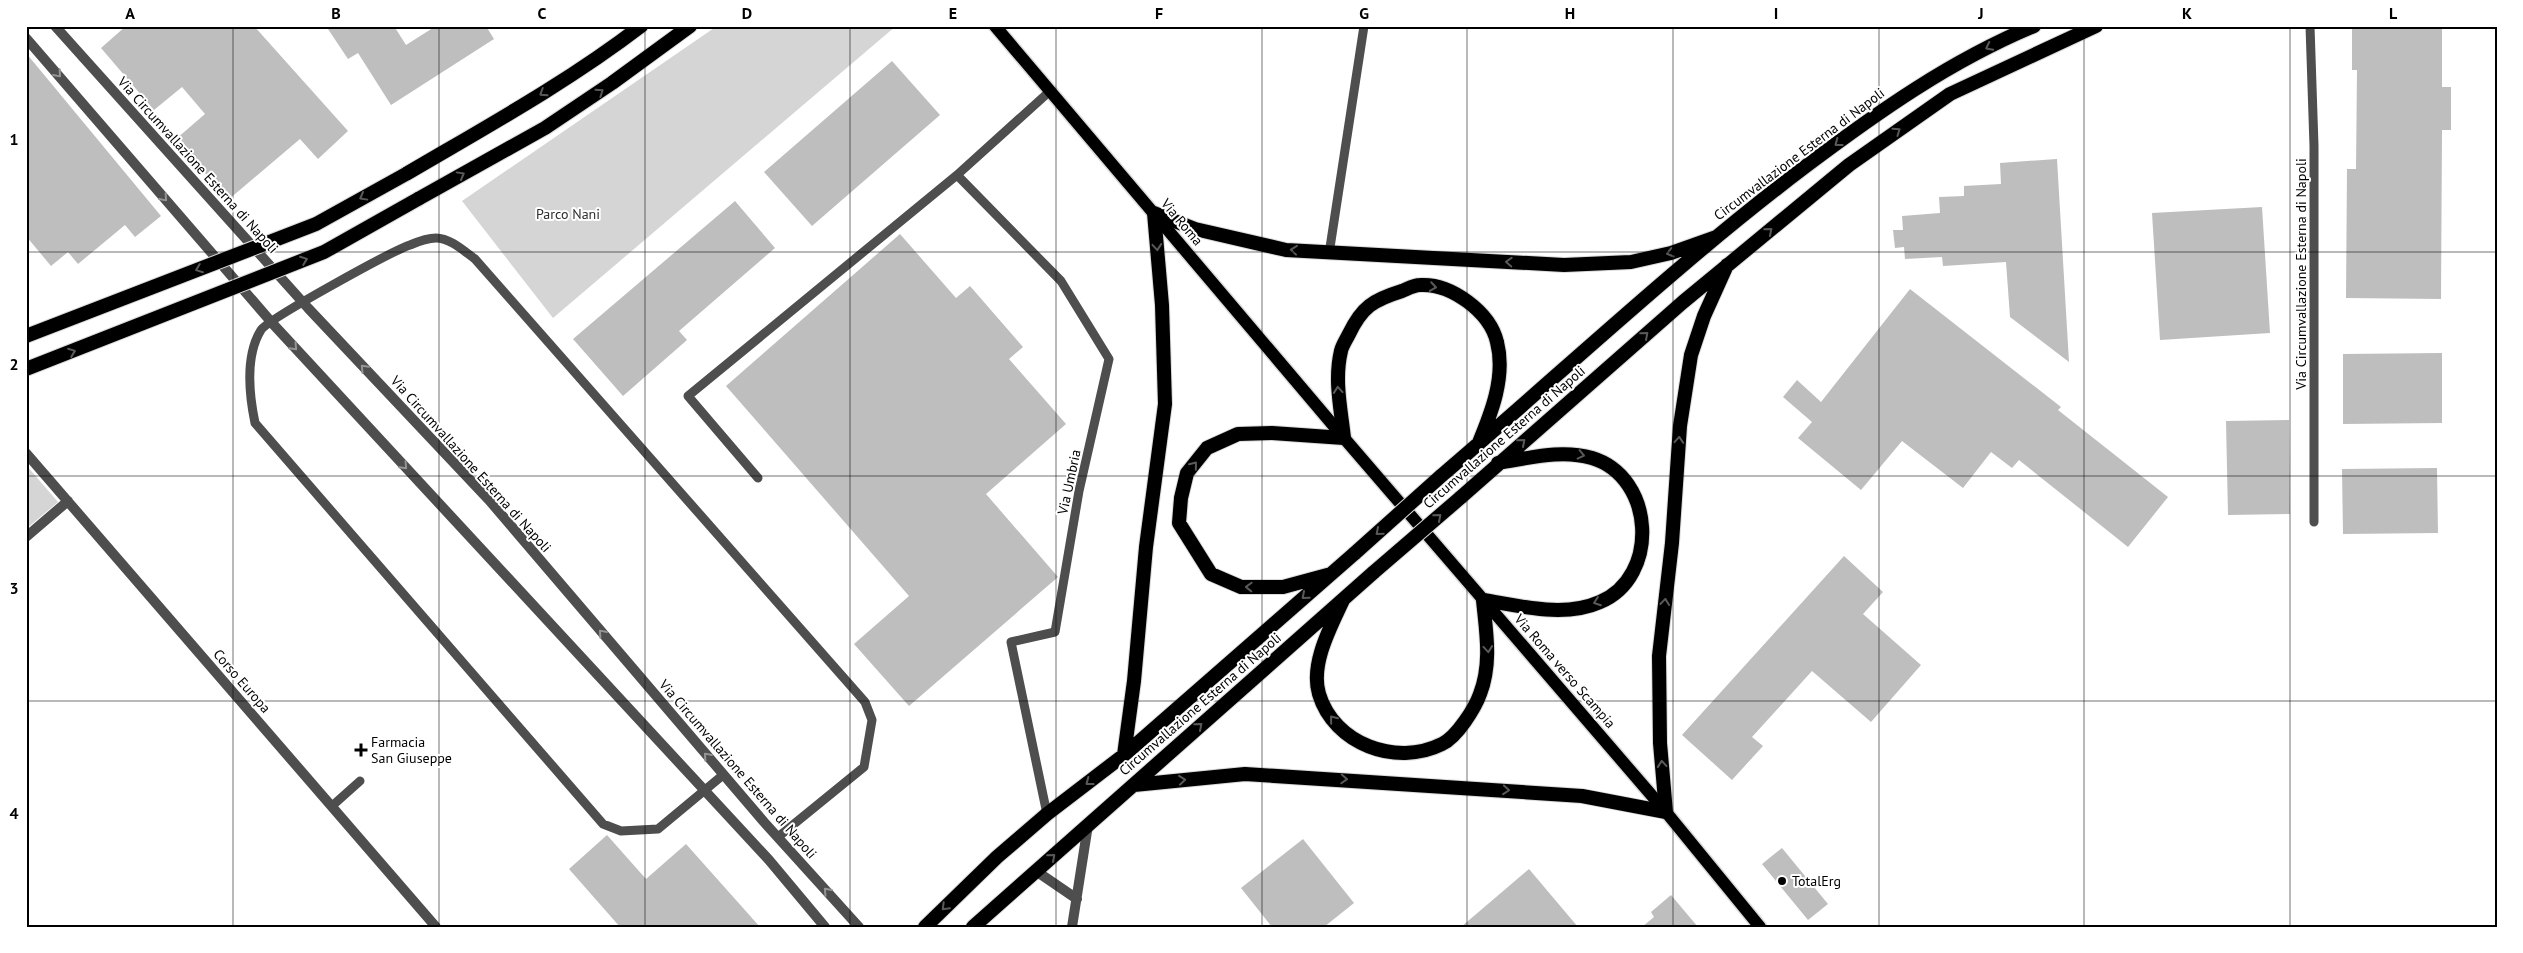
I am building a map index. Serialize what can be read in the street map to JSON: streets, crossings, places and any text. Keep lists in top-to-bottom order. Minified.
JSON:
{"streets":{"highway":["Circumvallazione Esterna di Napoli"],"main road":["Via Roma","Via Roma verso Scampia"],"street":["Via Circumvallazione Esterna di Napoli","Corso Europa"],"lane":["Via Umbria"]},"crossings":[["Circumvallazione Esterna di Napoli","Via Umbria"],["Via Roma","Via Roma verso Scampia"]],"parks":["Parco Nani"],"places":{"health":["Farmacia San Giuseppe"],"other":["TotalErg"]},"grid":{"columns":["A","B","C","D","E","F","G","H","I","J","K","L"],"rows":["1","2","3","4"]}}
